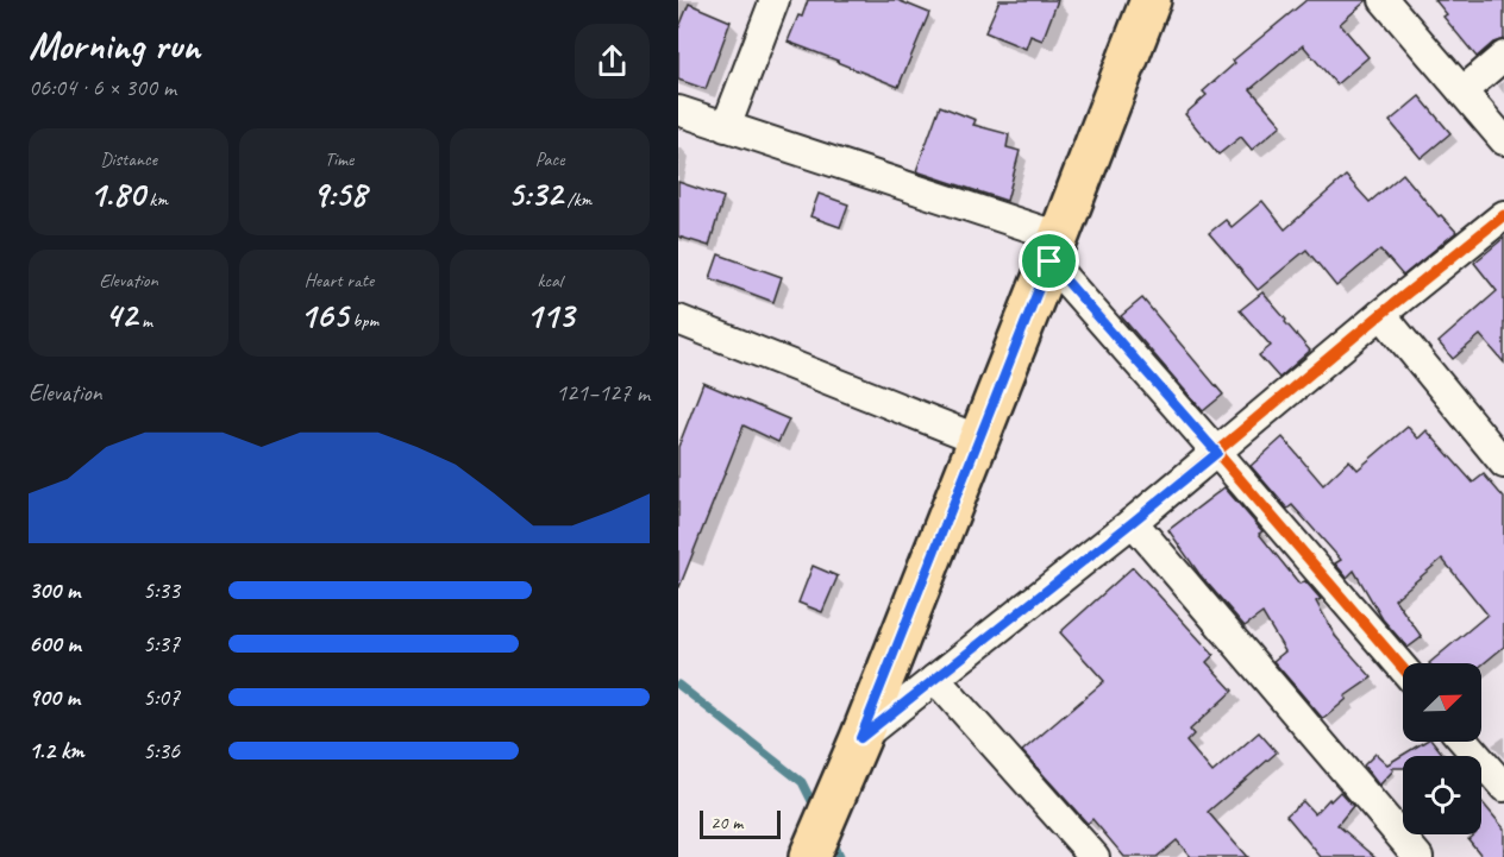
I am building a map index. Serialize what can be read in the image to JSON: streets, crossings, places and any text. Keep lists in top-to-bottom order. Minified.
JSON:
{"scale_bar":"20 m","north":"top right","page":{"heading":["Morning run","06:04 · 6 × 300 m"],"stats":[["Distance","1.80 km"],["Time","9:58"],["Pace","5:32 /km"],["Elevation","42 m"],["Heart rate","165 bpm"],["kcal","113"]],"chart":["Elevation","121–127 m"],"list":[{"name":"300 m","note":"5:33"},{"name":"600 m","note":"5:37"},{"name":"900 m","note":"5:07"},{"name":"1.2 km","note":"5:36"}],"scale":"20 m"}}
